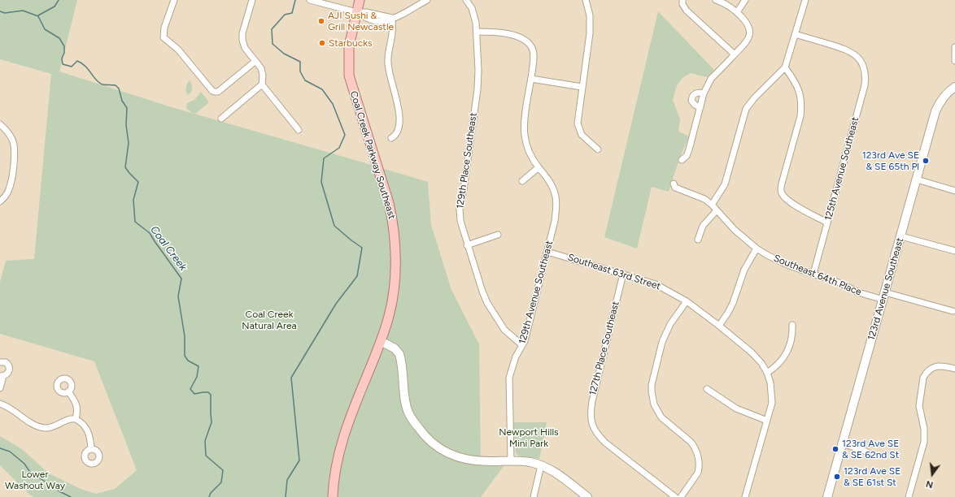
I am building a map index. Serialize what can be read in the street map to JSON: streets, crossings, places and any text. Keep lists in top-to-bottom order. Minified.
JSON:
{"streets":{"main road":["Coal Creek Parkway Southeast"],"street":["129th Place Southeast","125th Avenue Southeast","Southeast 63rd Street","Southeast 64th Place","123rd Avenue Southeast","129th Avenue Southeast","127th Place Southeast"]},"crossings":[["129th Place Southeast","129th Avenue Southeast"],["125th Avenue Southeast","Southeast 64th Place"],["Southeast 63rd Street","129th Avenue Southeast"],["Southeast 63rd Street","127th Place Southeast"],["Southeast 64th Place","123rd Avenue Southeast"]],"water":["Coal Creek"],"parks":["Coal Creek Natural Area","Newport Hills Mini Park","Lower Washout Way"],"places":["AJI Sushi & Grill Newcastle","Starbucks","123rd Ave SE & SE 65th Pl","123rd Ave SE & SE 62nd St","123rd Ave SE & SE 61st St"],"north":"bottom"}
